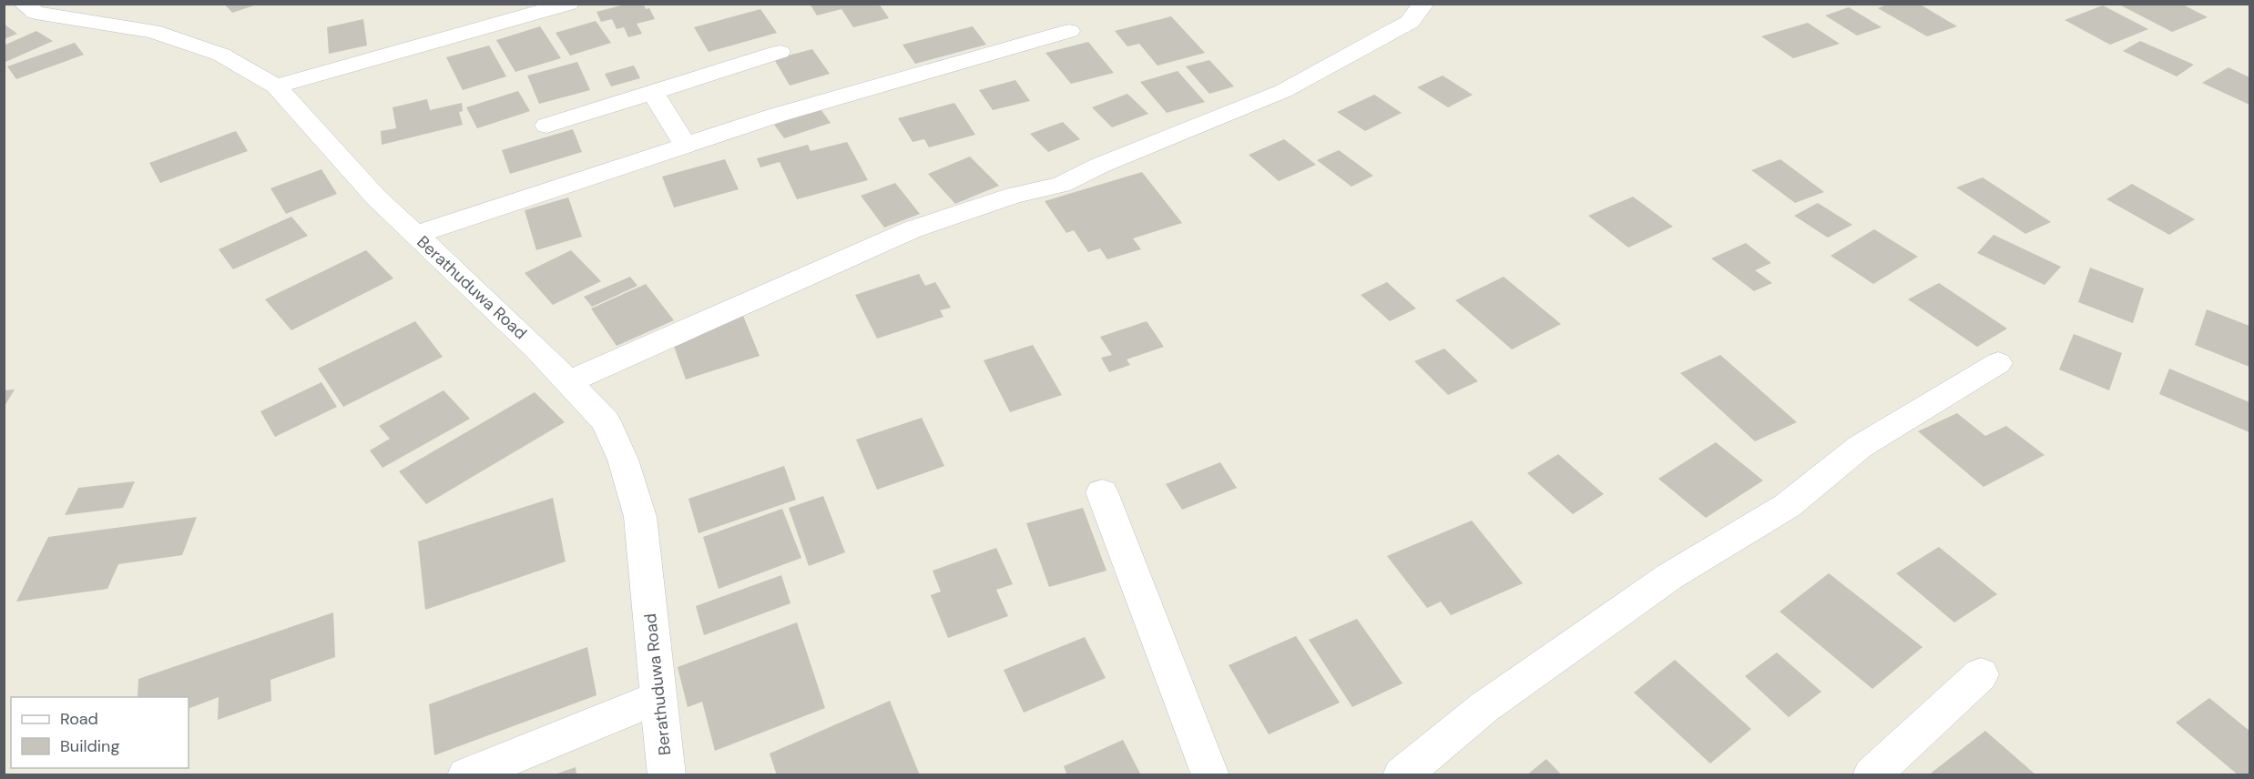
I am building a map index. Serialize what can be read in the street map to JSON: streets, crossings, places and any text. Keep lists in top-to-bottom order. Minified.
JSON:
{"streets":{"street":["Berathuduwa Road"]},"legend":["Road","Building"]}
